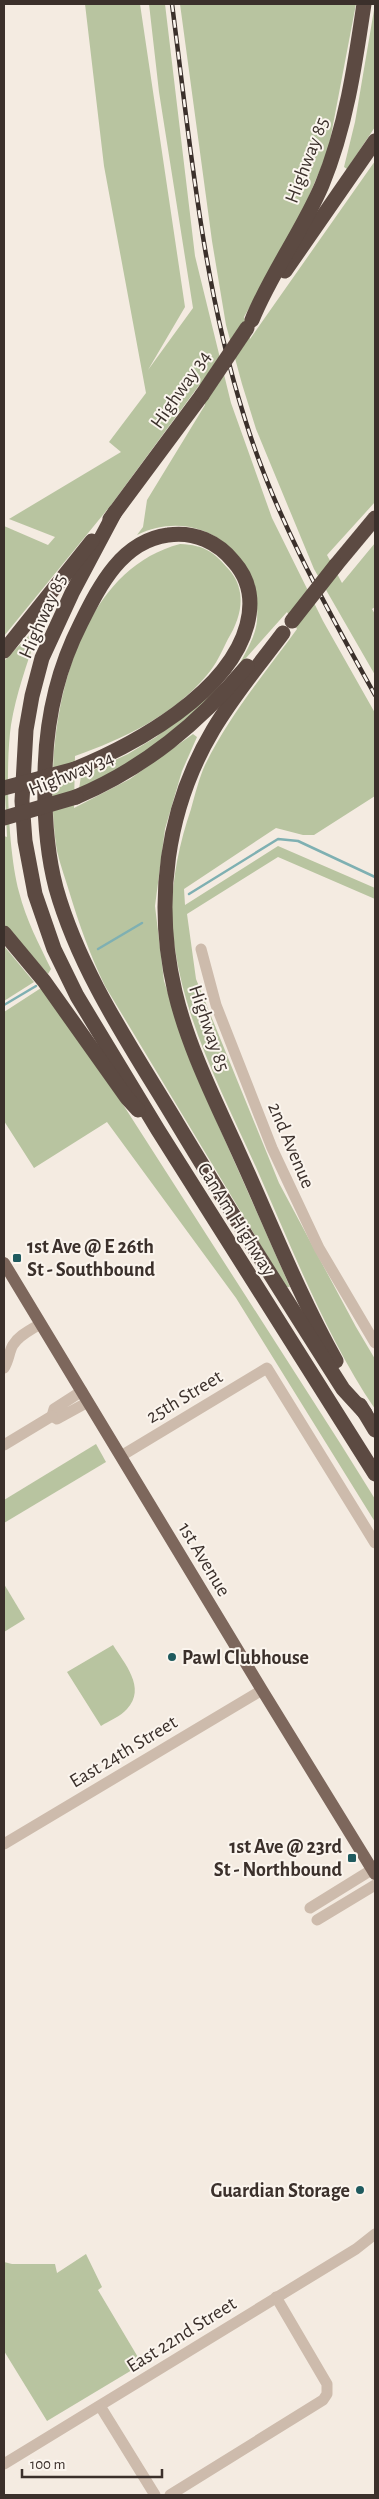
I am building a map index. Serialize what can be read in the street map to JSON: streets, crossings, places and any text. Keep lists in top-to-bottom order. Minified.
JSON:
{"streets":{"highway":["Highway 85","Highway 34","CanAm Highway"],"main road":["1st Avenue"],"street":["2nd Avenue","25th Street","East 24th Street","East 22nd Street"]},"crossings":[["Highway 85","Highway 34"],["Highway 85","CanAm Highway"],["25th Street","1st Avenue"],["1st Avenue","East 24th Street"]],"places":{"transit":["1st Ave @ E 26th St - Southbound","1st Ave @ 23rd St - Northbound"],"other":["Pawl Clubhouse","Guardian Storage"]},"scale_bar":"100 m"}
